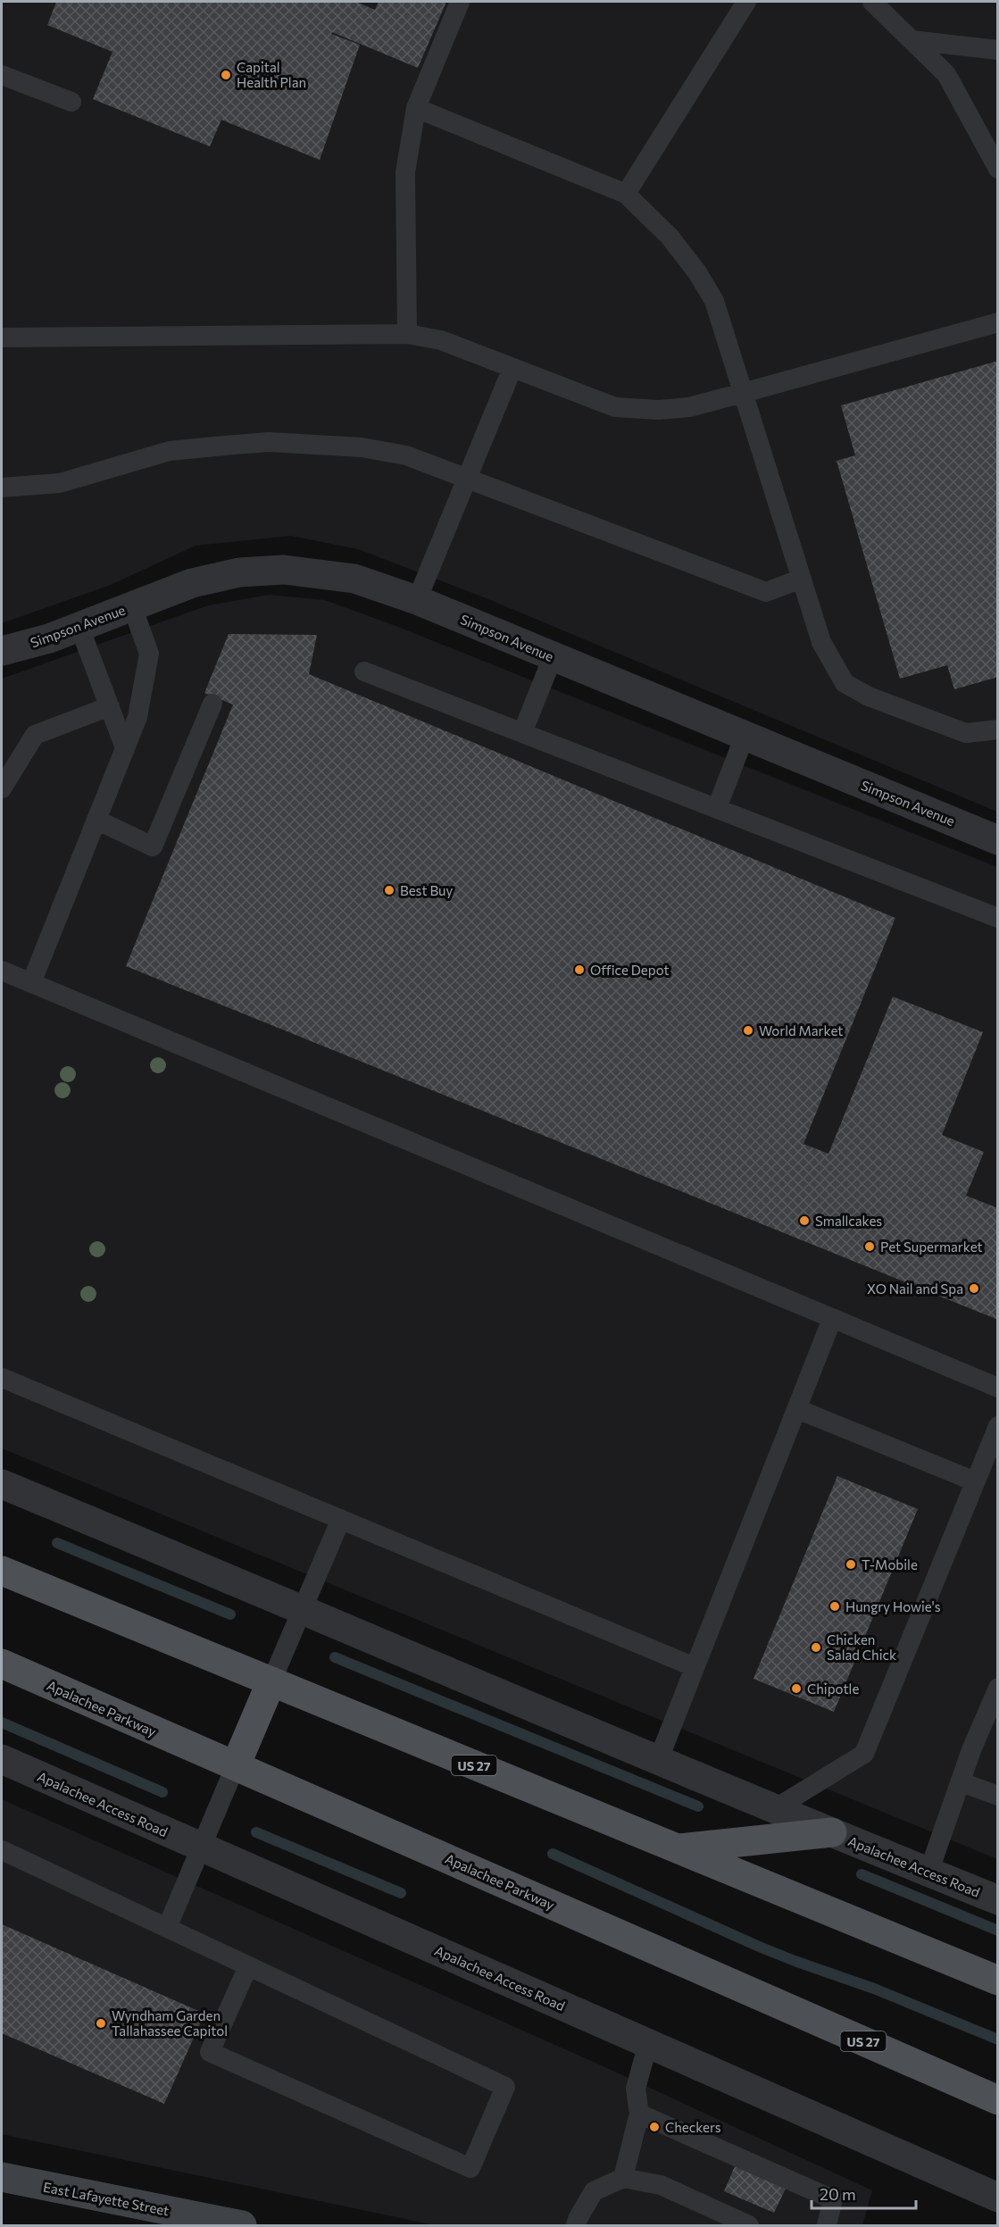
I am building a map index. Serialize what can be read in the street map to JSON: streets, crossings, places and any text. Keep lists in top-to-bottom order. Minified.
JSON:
{"streets":{"main road":["Apalachee Parkway","US 27"],"street":["Simpson Avenue","Apalachee Access Road","East Lafayette Street"]},"places":["Capital Health Plan","Best Buy","Office Depot","World Market","Smallcakes","Pet Supermarket","XO Nail and Spa","T-Mobile","Hungry Howie's","Chicken Salad Chick","Chipotle","Wyndham Garden Tallahassee Capitol","Checkers"],"scale_bar":"20 m"}
